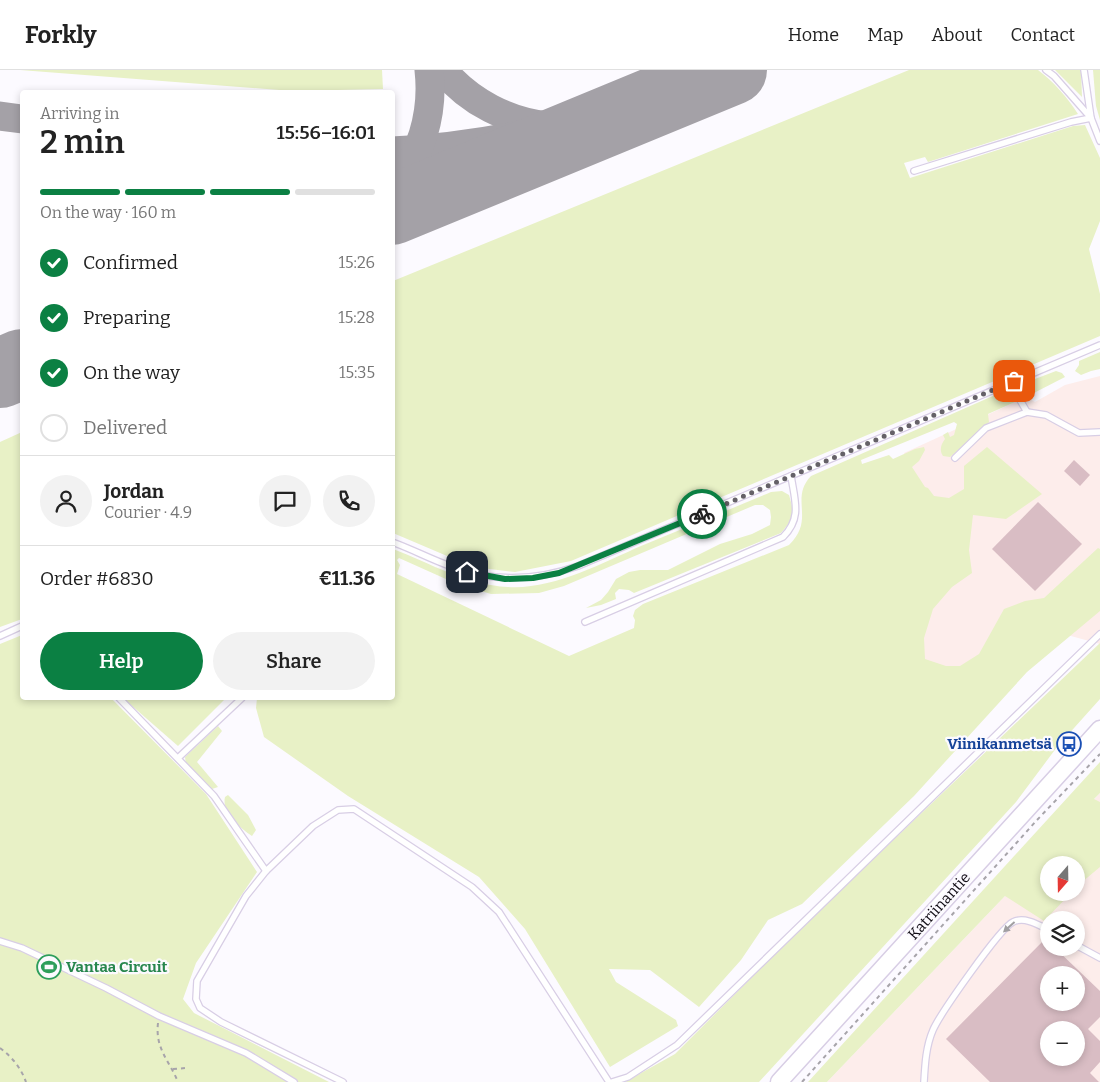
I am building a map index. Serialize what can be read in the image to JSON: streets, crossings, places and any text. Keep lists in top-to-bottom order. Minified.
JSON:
{"streets":{"main road":["Katriinantie"]},"places":{"bus stop":["Viinikanmetsä"],"sports":["Vantaa Circuit"]},"north":"bottom","page":{"header":"Forkly","nav":["Home","Map","About","Contact"],"heading":["2 min","Arriving in","15:56–16:01"],"panel":["Jordan","Courier · 4.9","Order #6830","€11.36"],"bar":"On the way · 160 m","list":[["Confirmed","15:26"],["Preparing","15:28"],["On the way","15:35"],"Delivered"],"buttons":["Help","Share"],"map_buttons":["+","−"]}}
